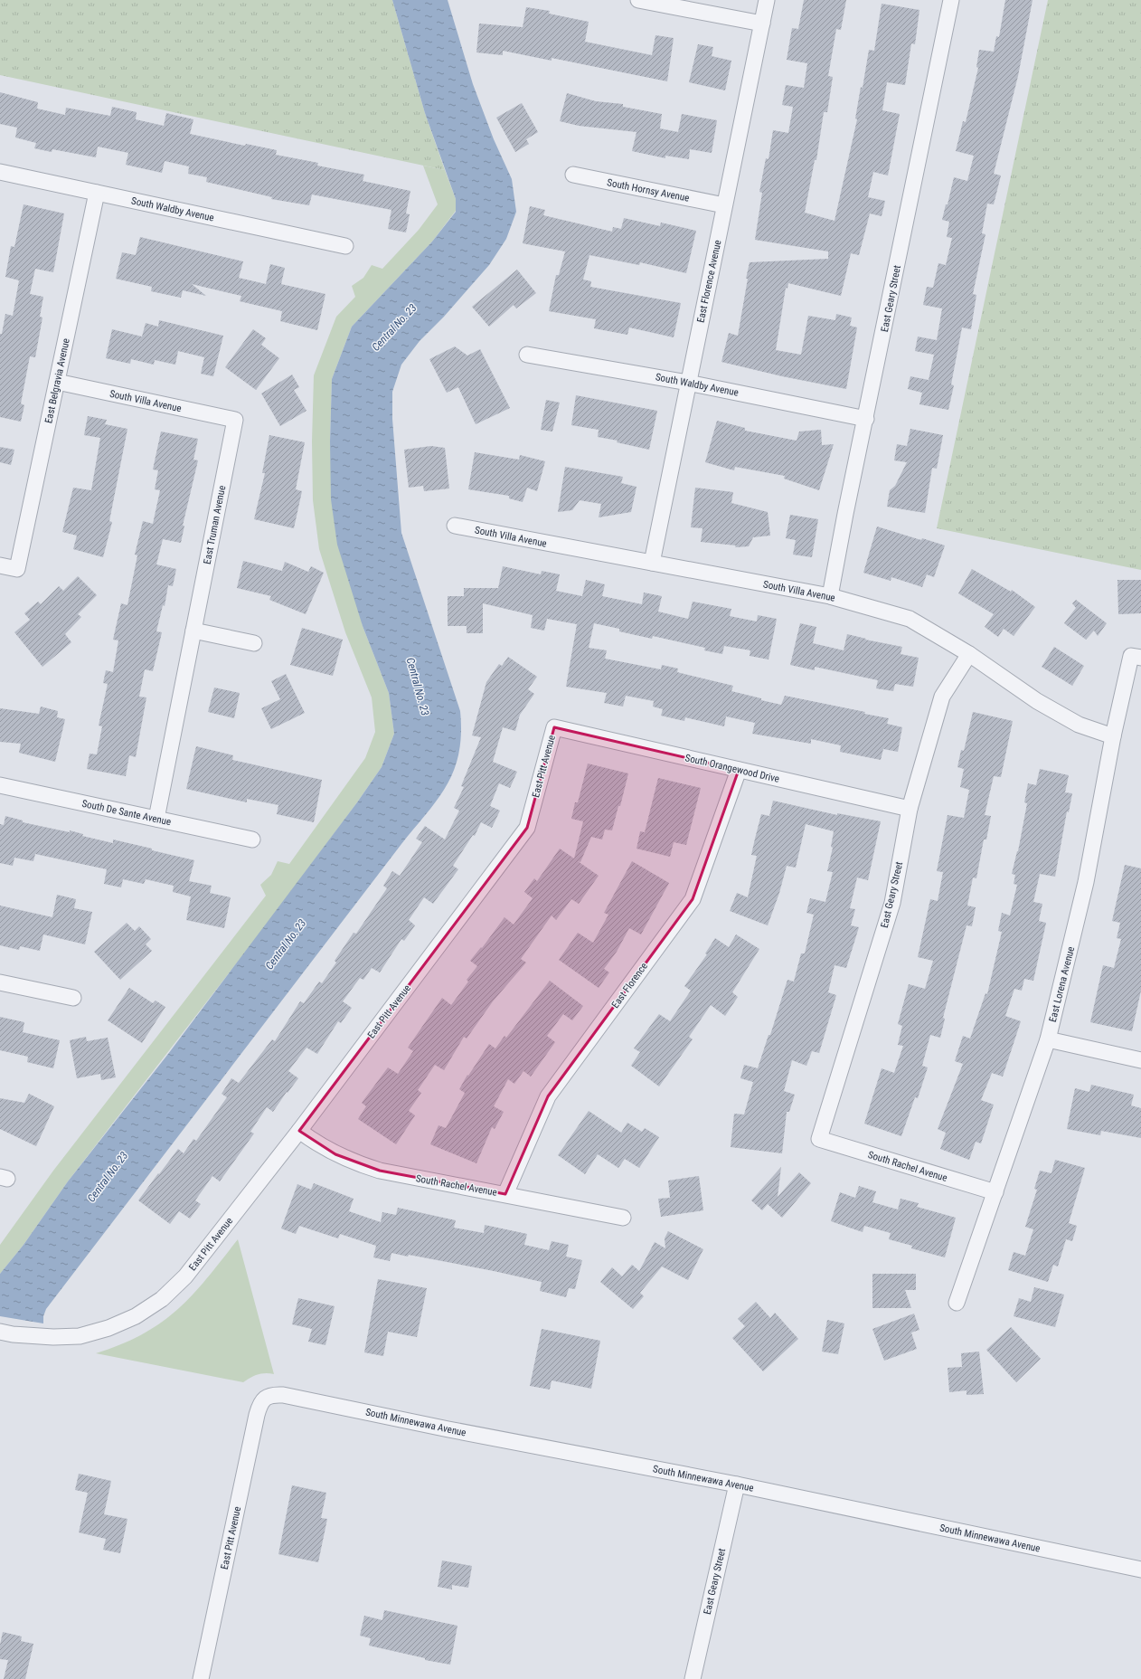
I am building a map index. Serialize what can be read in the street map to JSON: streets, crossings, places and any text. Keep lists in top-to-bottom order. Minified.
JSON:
{"streets":{"street":["South Hornsy Avenue","South Waldby Avenue","East Florence Avenue","East Geary Street","East Belgravia Avenue","South Villa Avenue","East Truman Avenue","East Pitt Avenue","South Orangewood Drive","South De Sante Avenue","East Lorena Avenue","East Florence","South Rachel Avenue","South Minnewawa Avenue"]},"crossings":[["South Hornsy Avenue","East Florence Avenue"],["South Waldby Avenue","East Florence Avenue"],["South Waldby Avenue","East Geary Street"],["South Waldby Avenue","East Belgravia Avenue"],["East Florence Avenue","South Villa Avenue"],["East Geary Street","South Villa Avenue"],["East Geary Street","South Orangewood Drive"],["East Geary Street","South Rachel Avenue"],["East Geary Street","South Minnewawa Avenue"],["East Belgravia Avenue","South Villa Avenue"],["South Villa Avenue","East Truman Avenue"],["South Villa Avenue","East Lorena Avenue"],["East Truman Avenue","South De Sante Avenue"],["East Pitt Avenue","South Orangewood Drive"],["East Pitt Avenue","South Rachel Avenue"],["East Pitt Avenue","South Minnewawa Avenue"],["South Orangewood Drive","East Florence"],["East Lorena Avenue","South Rachel Avenue"],["East Florence","South Rachel Avenue"]],"water":["Central No. 23"]}
